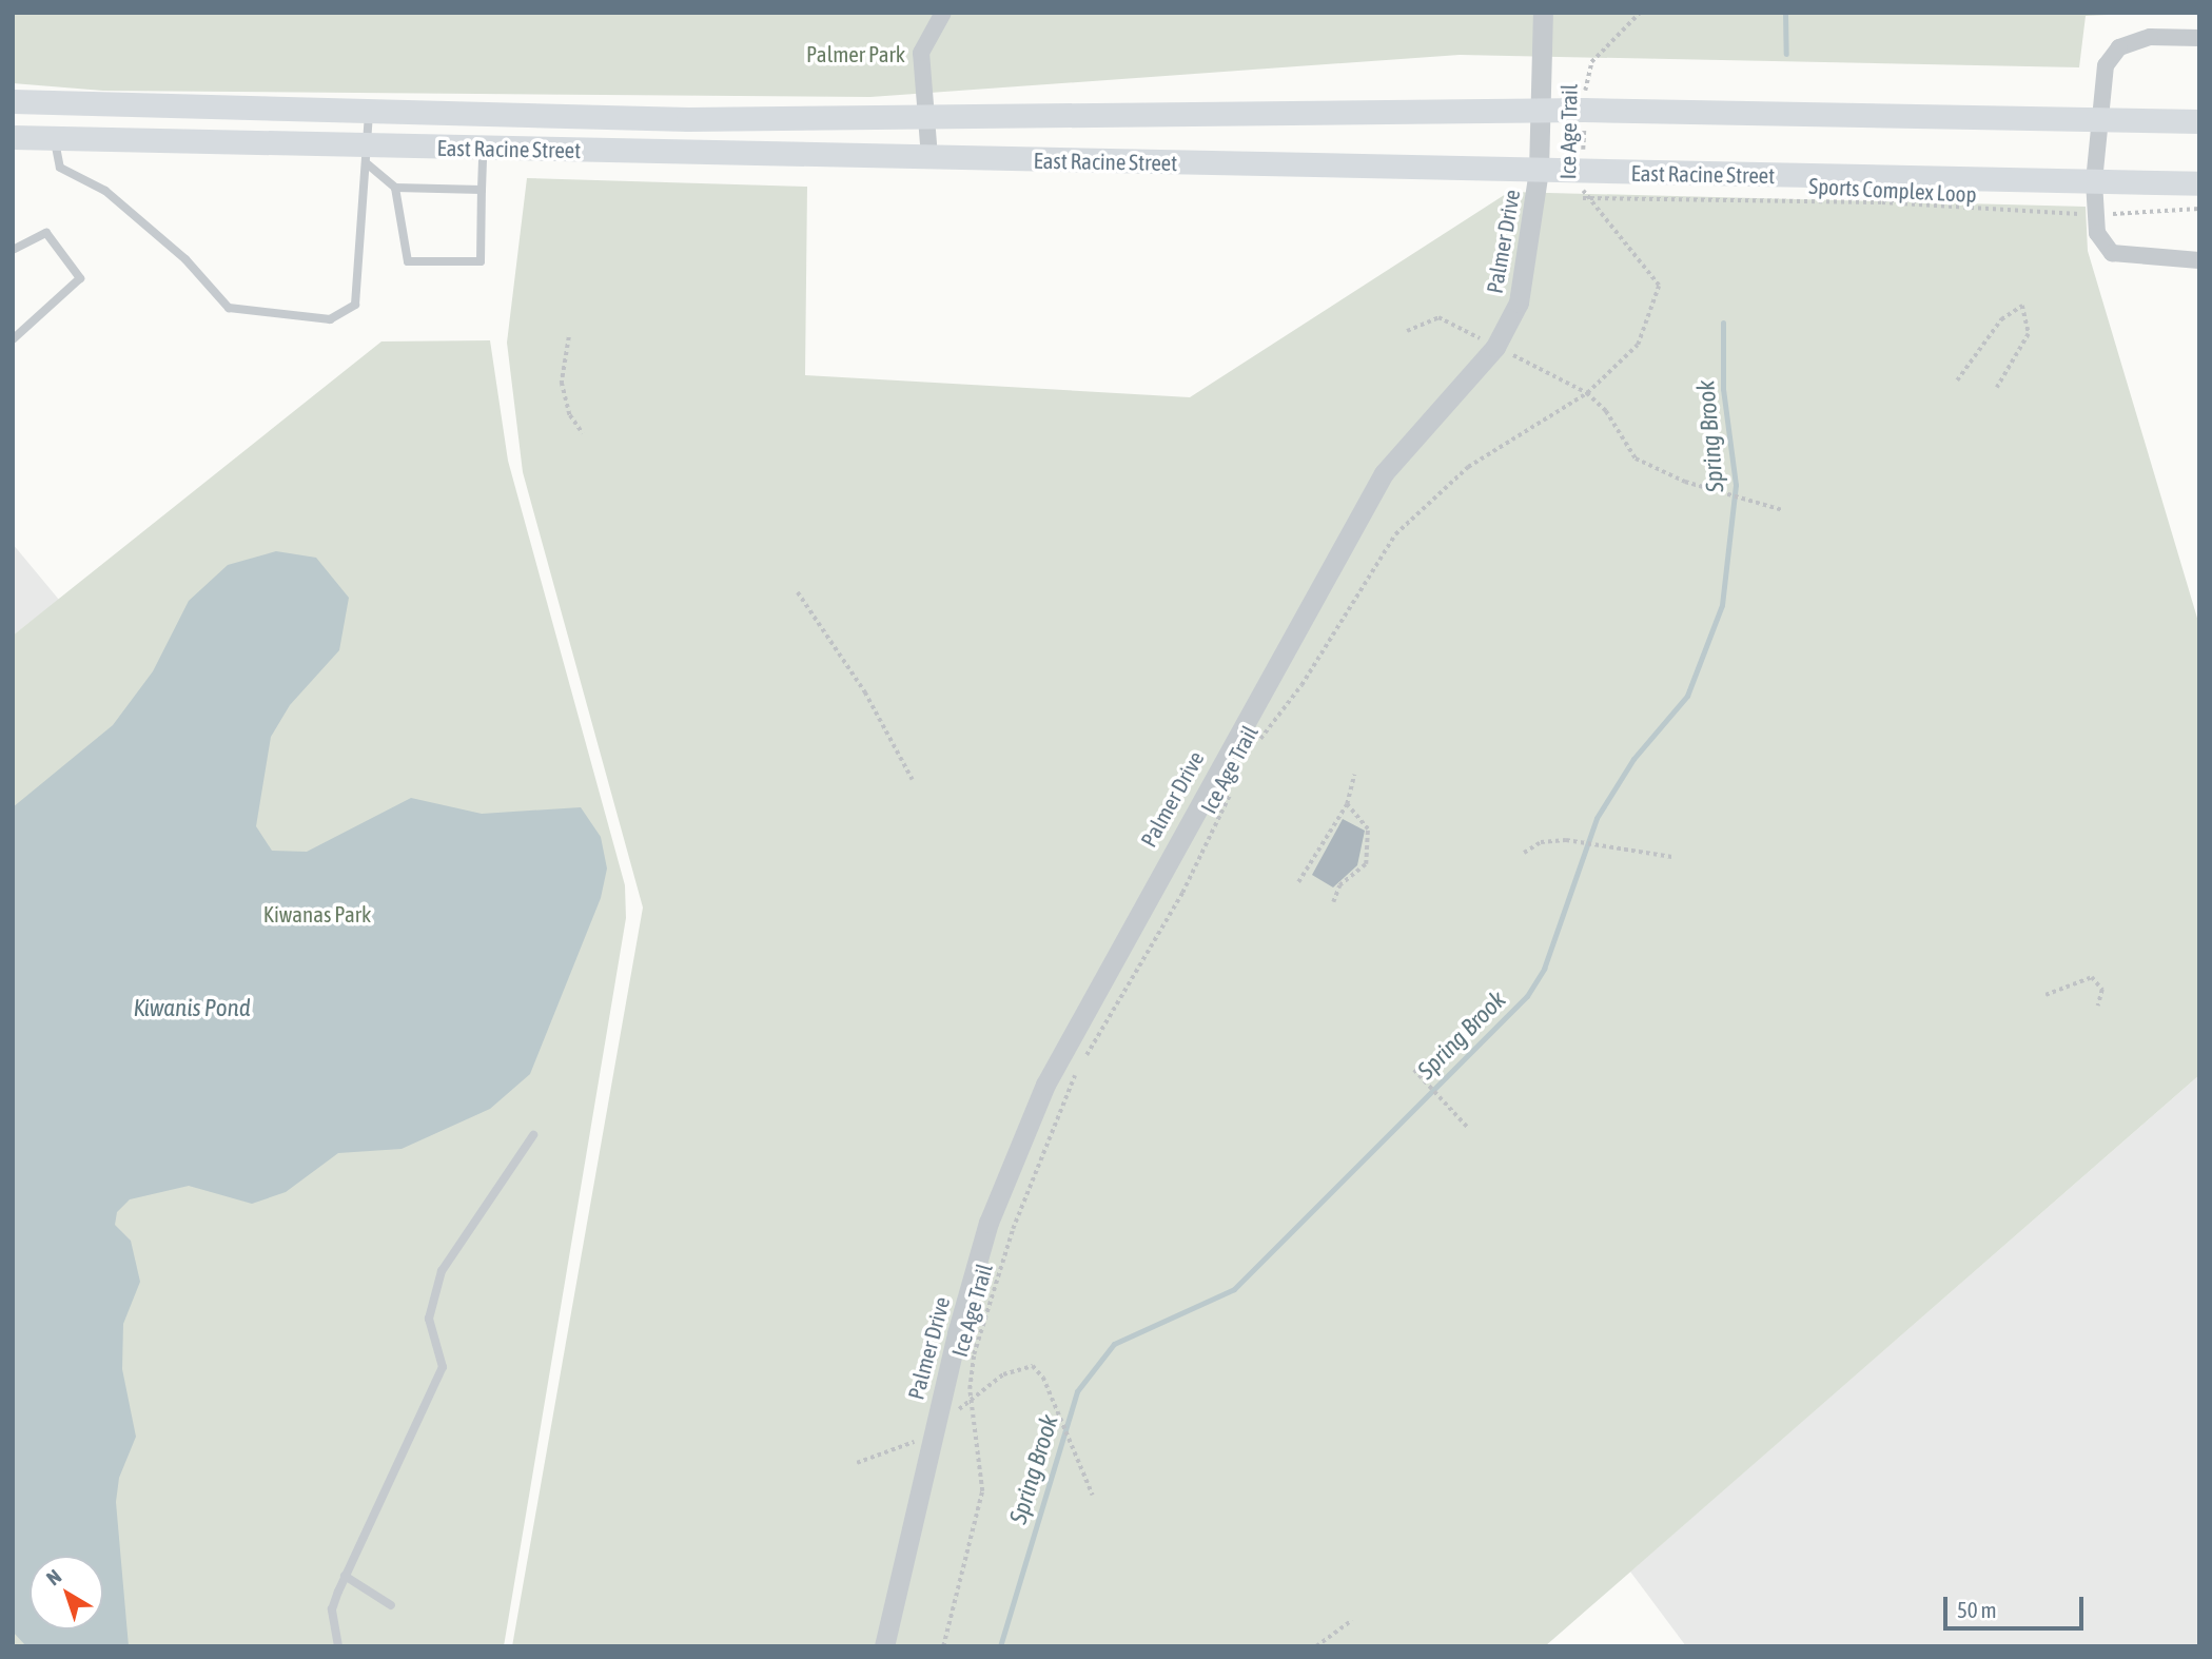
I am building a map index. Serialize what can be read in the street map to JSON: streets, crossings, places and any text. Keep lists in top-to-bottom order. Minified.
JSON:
{"streets":{"main road":["East Racine Street"],"street":["Palmer Drive"],"path":["Ice Age Trail","Sports Complex Loop"]},"crossings":[["Ice Age Trail","East Racine Street"],["Ice Age Trail","Sports Complex Loop"],["East Racine Street","Palmer Drive"]],"water":["Spring Brook","Kiwanis Pond"],"parks":["Palmer Park","Kiwanas Park"],"scale_bar":"50 m","north":"top left"}
